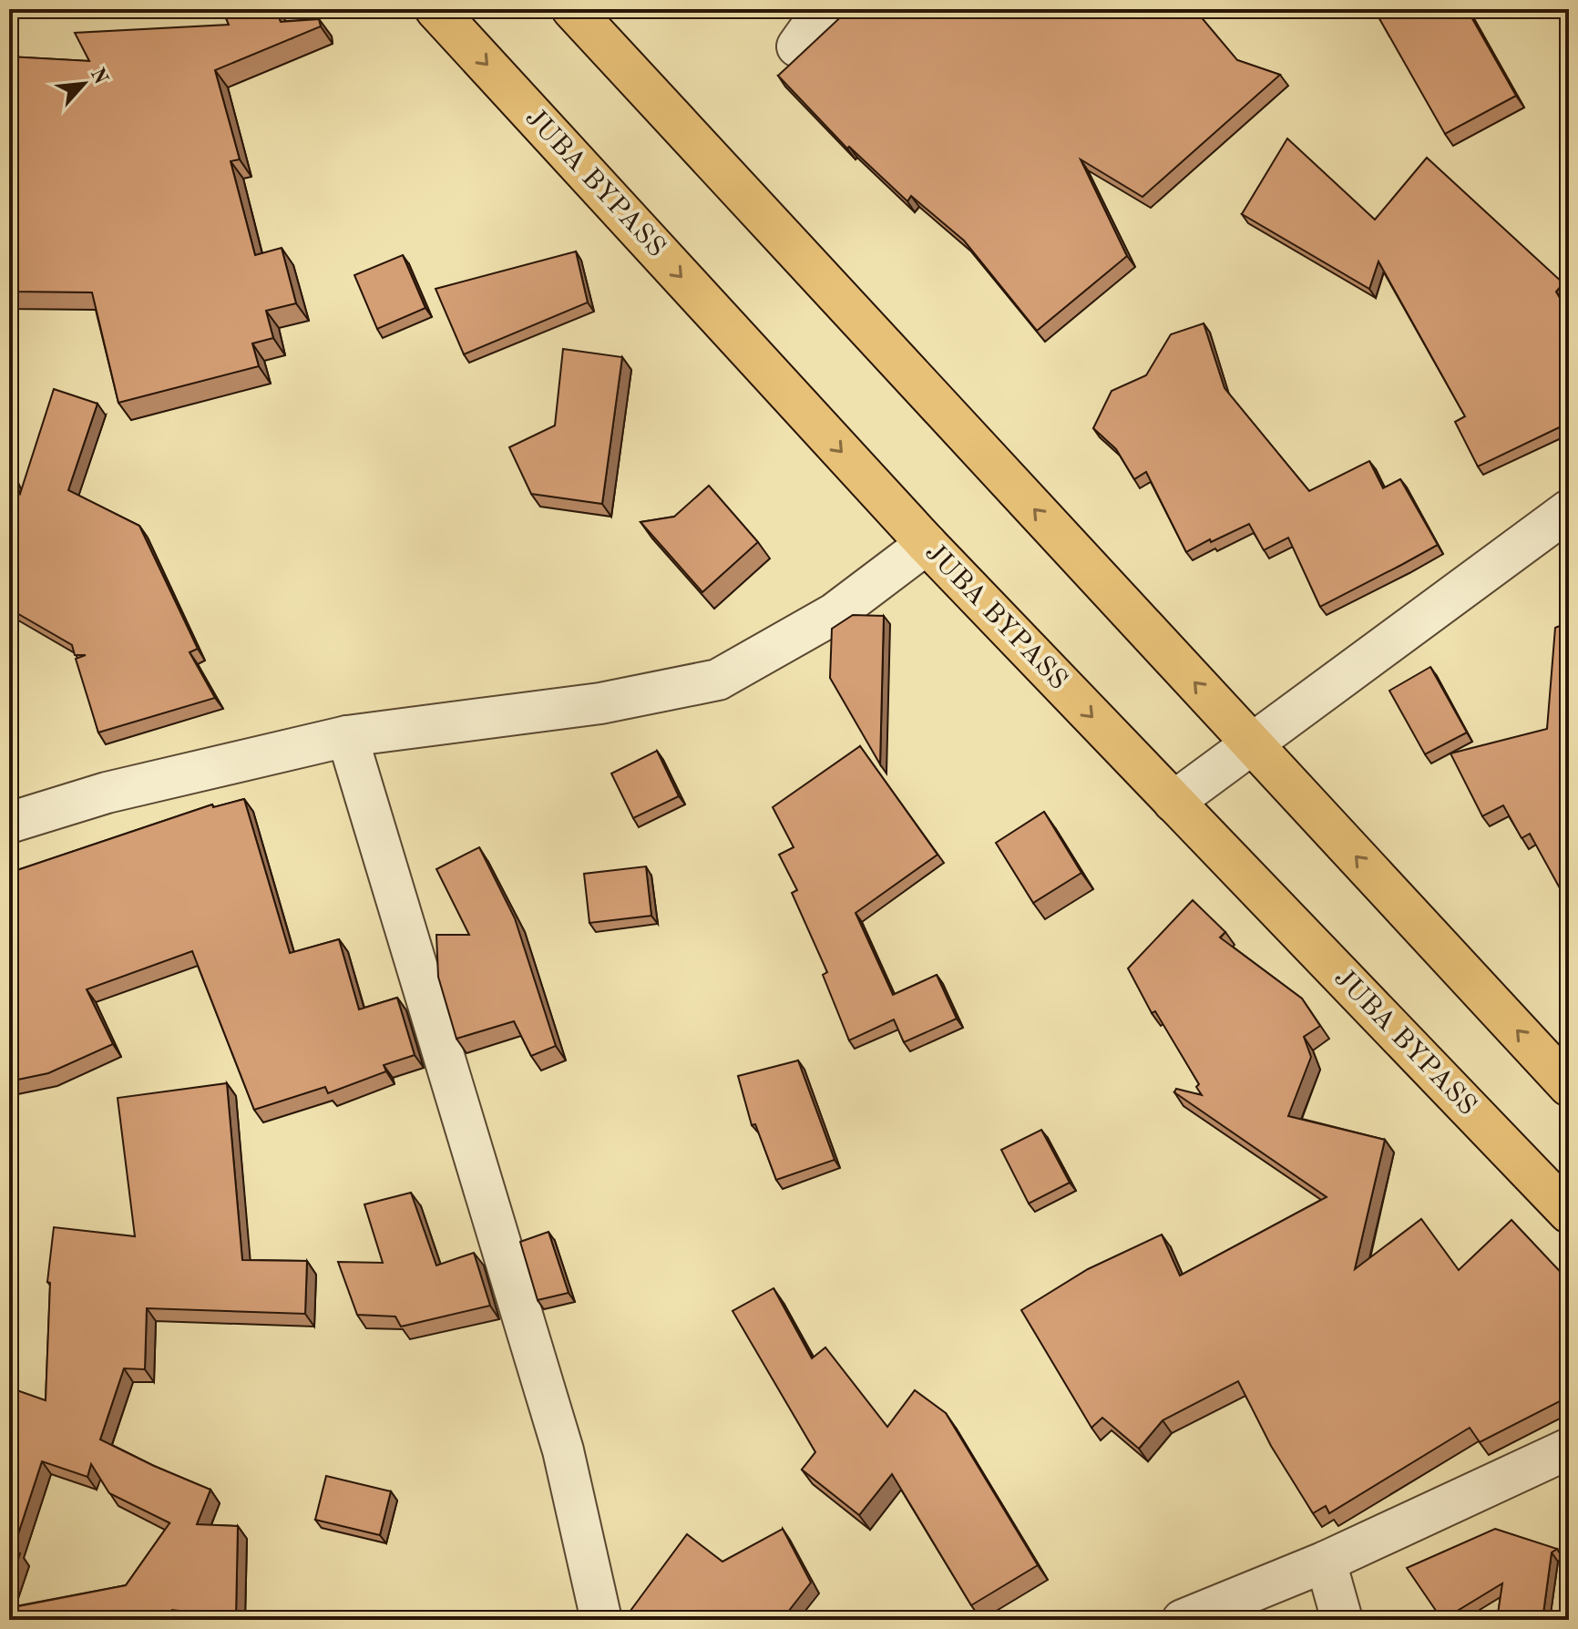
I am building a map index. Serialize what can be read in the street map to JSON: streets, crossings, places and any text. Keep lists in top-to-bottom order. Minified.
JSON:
{"streets":{"main road":["JUBA BYPASS"]},"north":"top right"}
